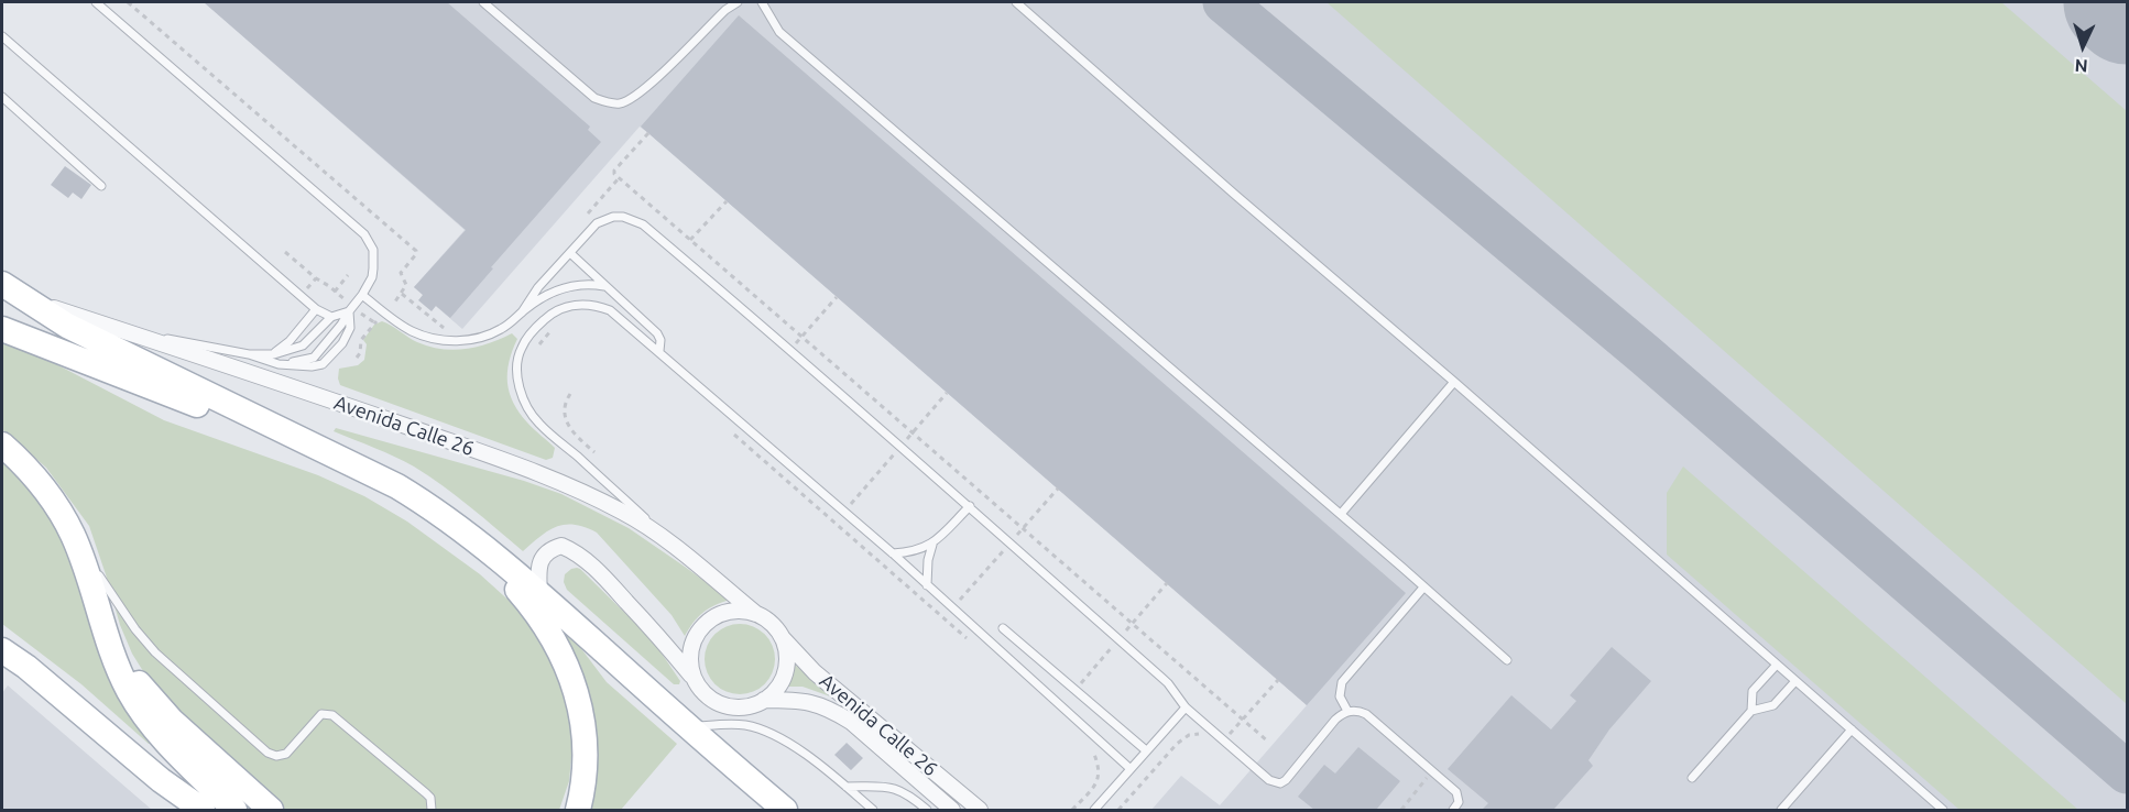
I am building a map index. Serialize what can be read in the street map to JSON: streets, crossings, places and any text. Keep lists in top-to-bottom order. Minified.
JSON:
{"streets":{"main road":["Avenida Calle 26"]},"north":"bottom"}
